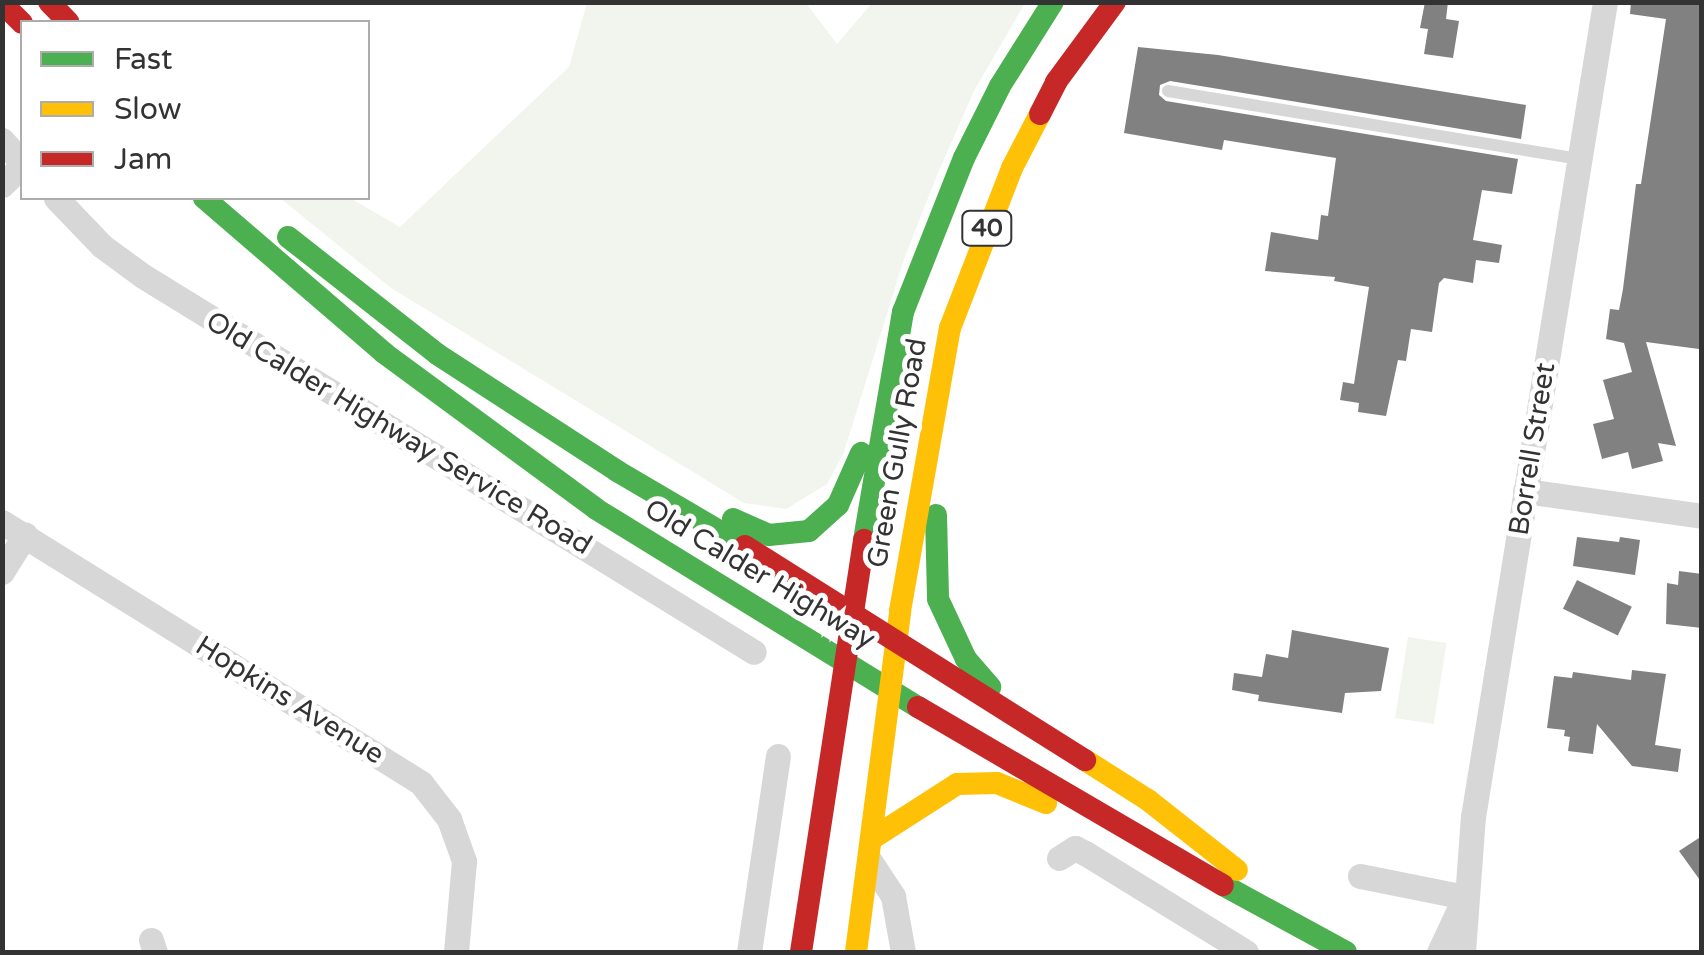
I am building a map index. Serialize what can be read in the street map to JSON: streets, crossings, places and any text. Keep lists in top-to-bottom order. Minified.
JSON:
{"streets":{"main road":["40","Green Gully Road","Old Calder Highway"],"street":["Old Calder Highway Service Road","Borrell Street","Hopkins Avenue"]},"crossings":[["Green Gully Road","Old Calder Highway"]],"legend":["Fast","Slow","Jam"]}
